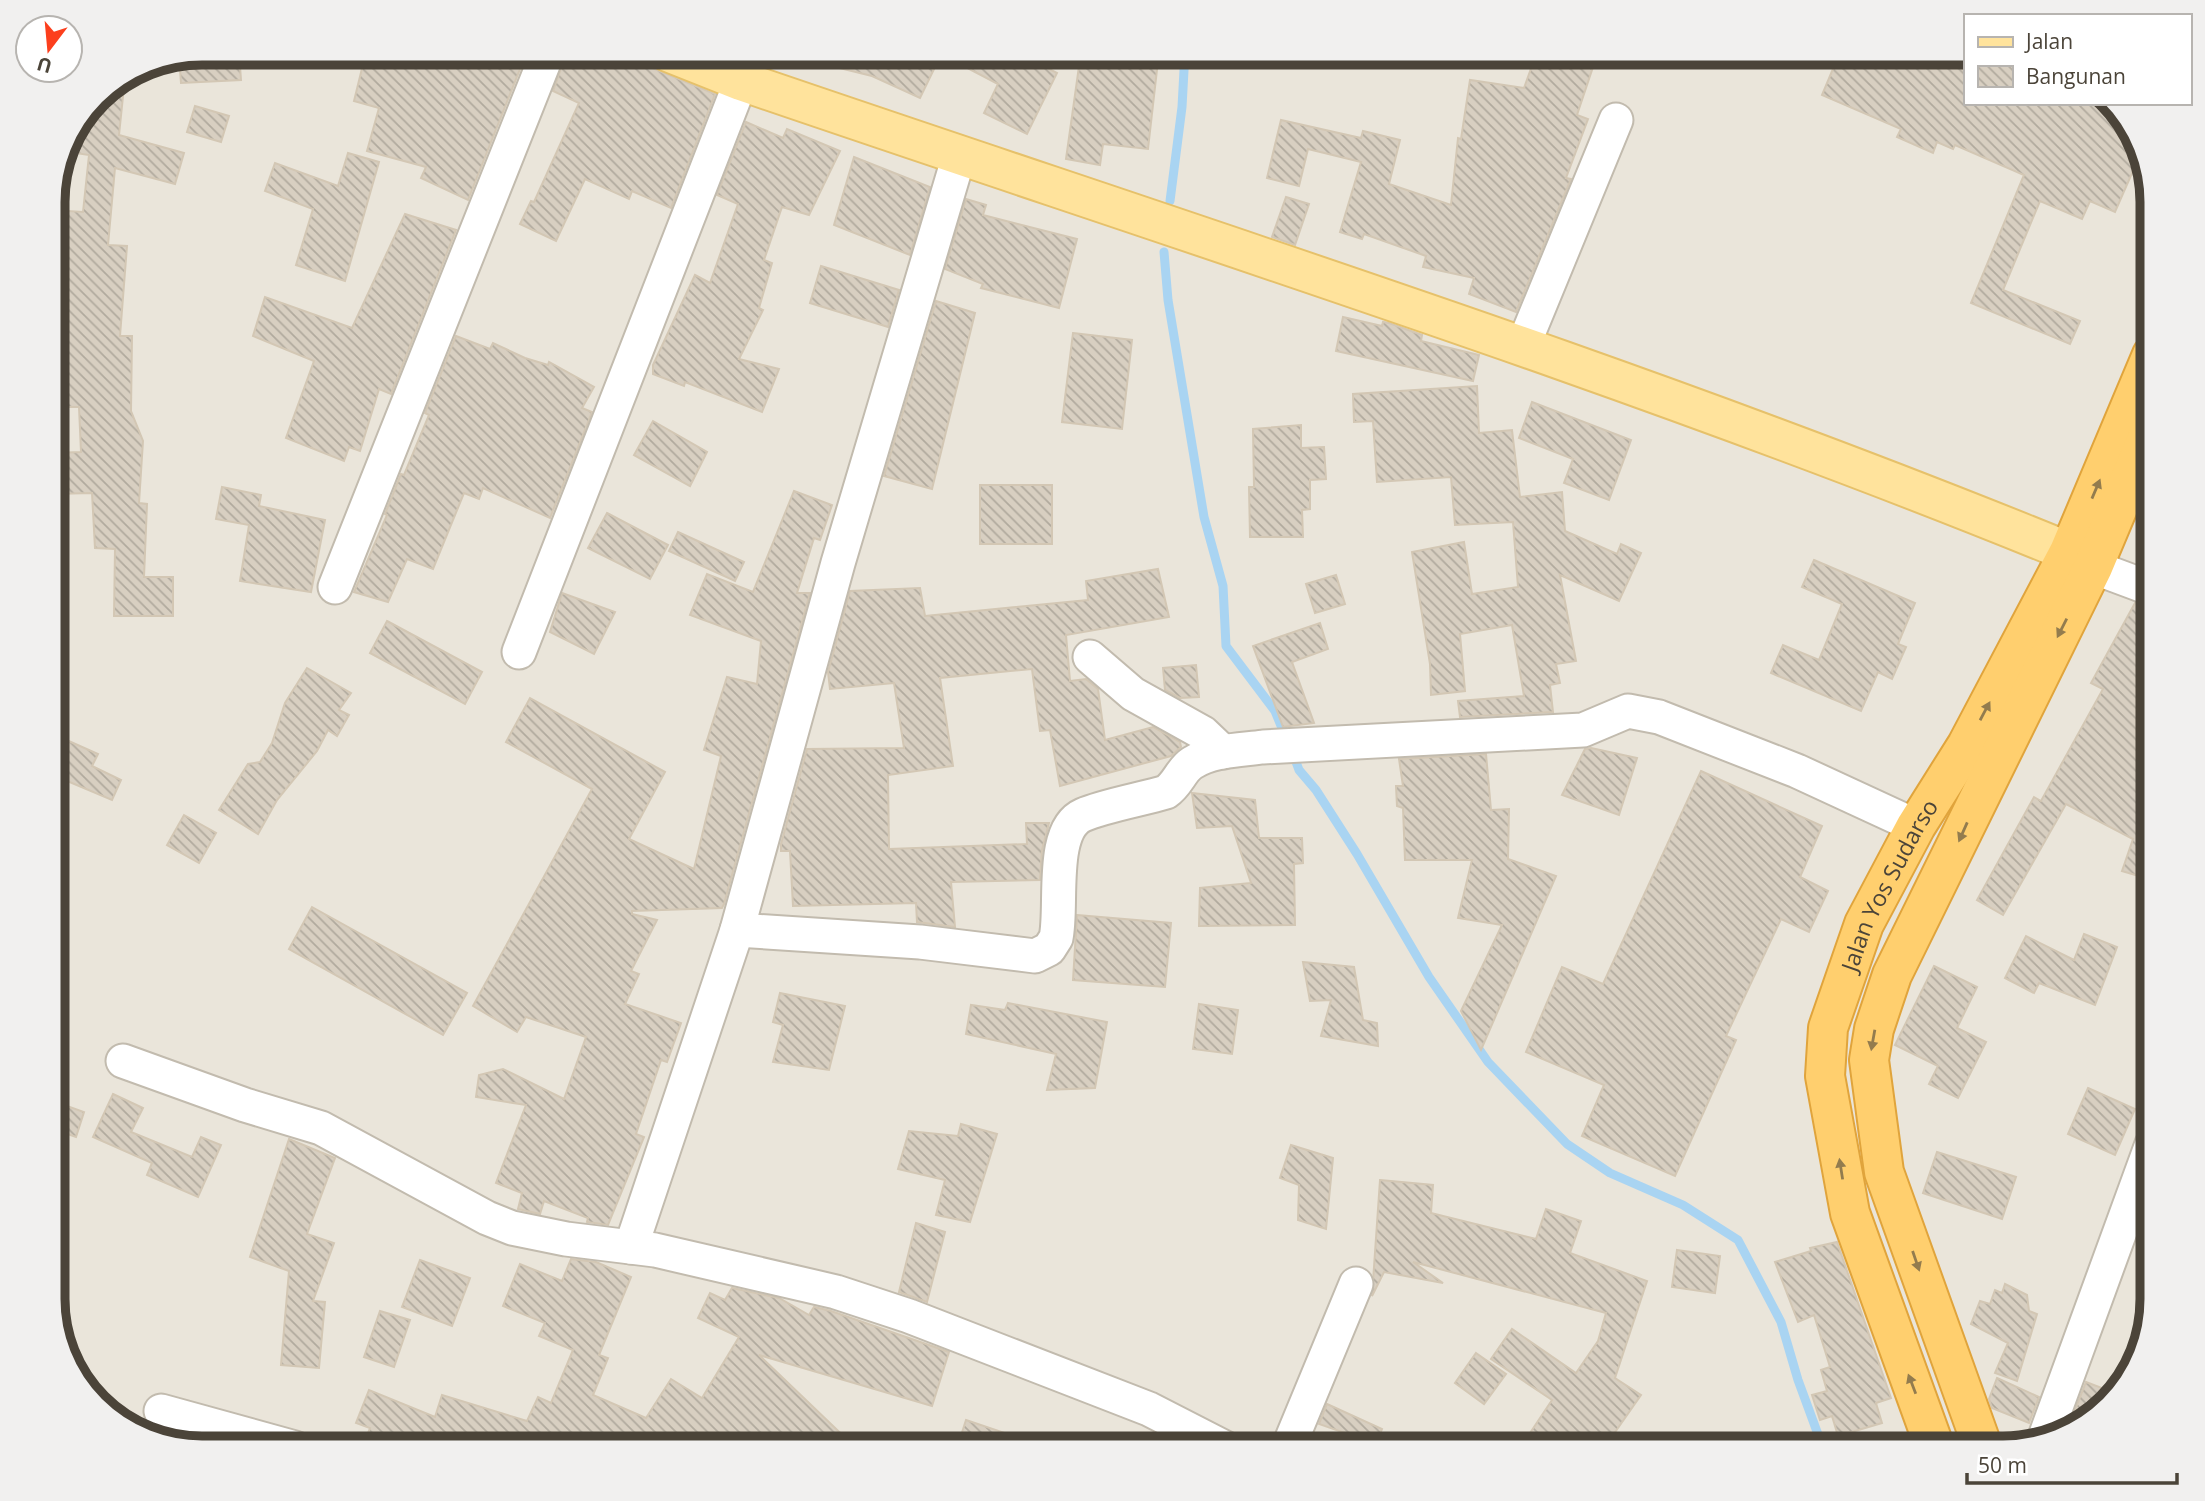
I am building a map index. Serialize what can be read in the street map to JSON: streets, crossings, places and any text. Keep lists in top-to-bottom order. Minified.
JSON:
{"streets":{"highway":["Jalan Yos Sudarso"]},"legend":["Jalan","Bangunan"],"scale_bar":"50 m","north":"bottom"}
